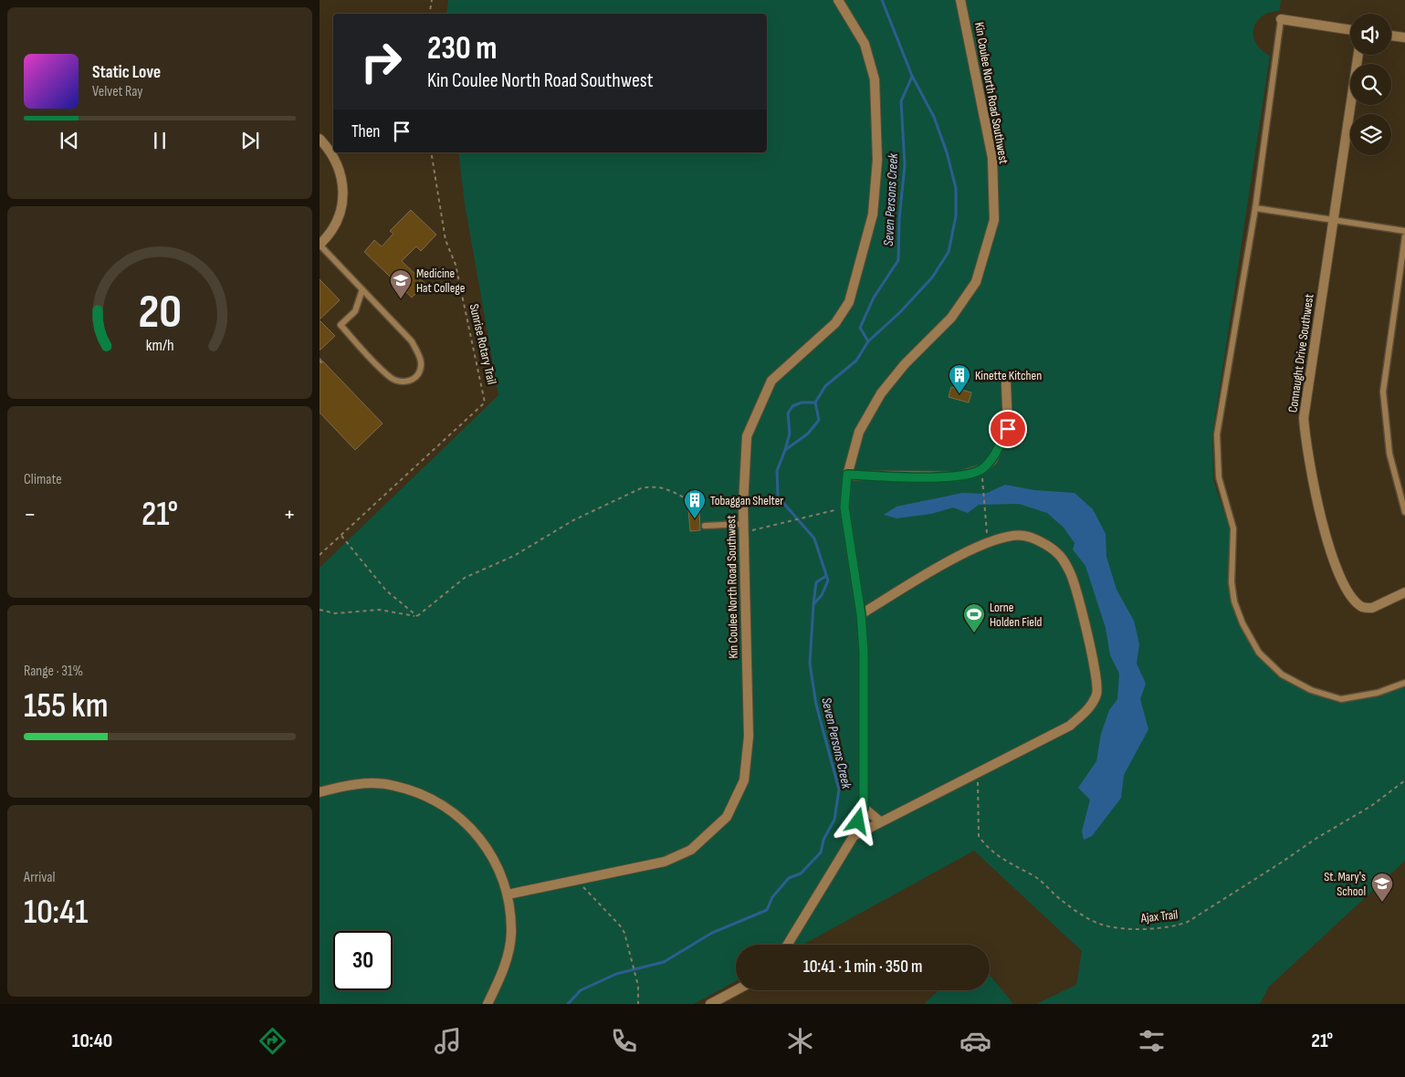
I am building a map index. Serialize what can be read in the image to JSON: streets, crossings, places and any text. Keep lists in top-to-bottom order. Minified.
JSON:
{"streets":{"street":["Kin Coulee North Road Southwest","Connaught Drive Southwest"],"path":["Sunrise Rotary Trail","Ajax Trail"]},"water":["Seven Persons Creek"],"places":{"school or university":["Medicine Hat College","St. Mary's School"],"building":["Kinette Kitchen","Tobaggan Shelter"],"sports":["Lorne Holden Field"]},"page":{"turn":["230 m","Kin Coulee North Road Southwest"],"song":["Static Love","Velvet Ray"],"then":"Then","tile":["Climate",["Range · 31%","155 km"],["Arrival","10:41"]],"heat":["−","21°","+"],"limit":"30","trip":"10:41 · 1 min · 350 m","tabs":["10:40","21°"],"gauge":["20","km/h"]}}
